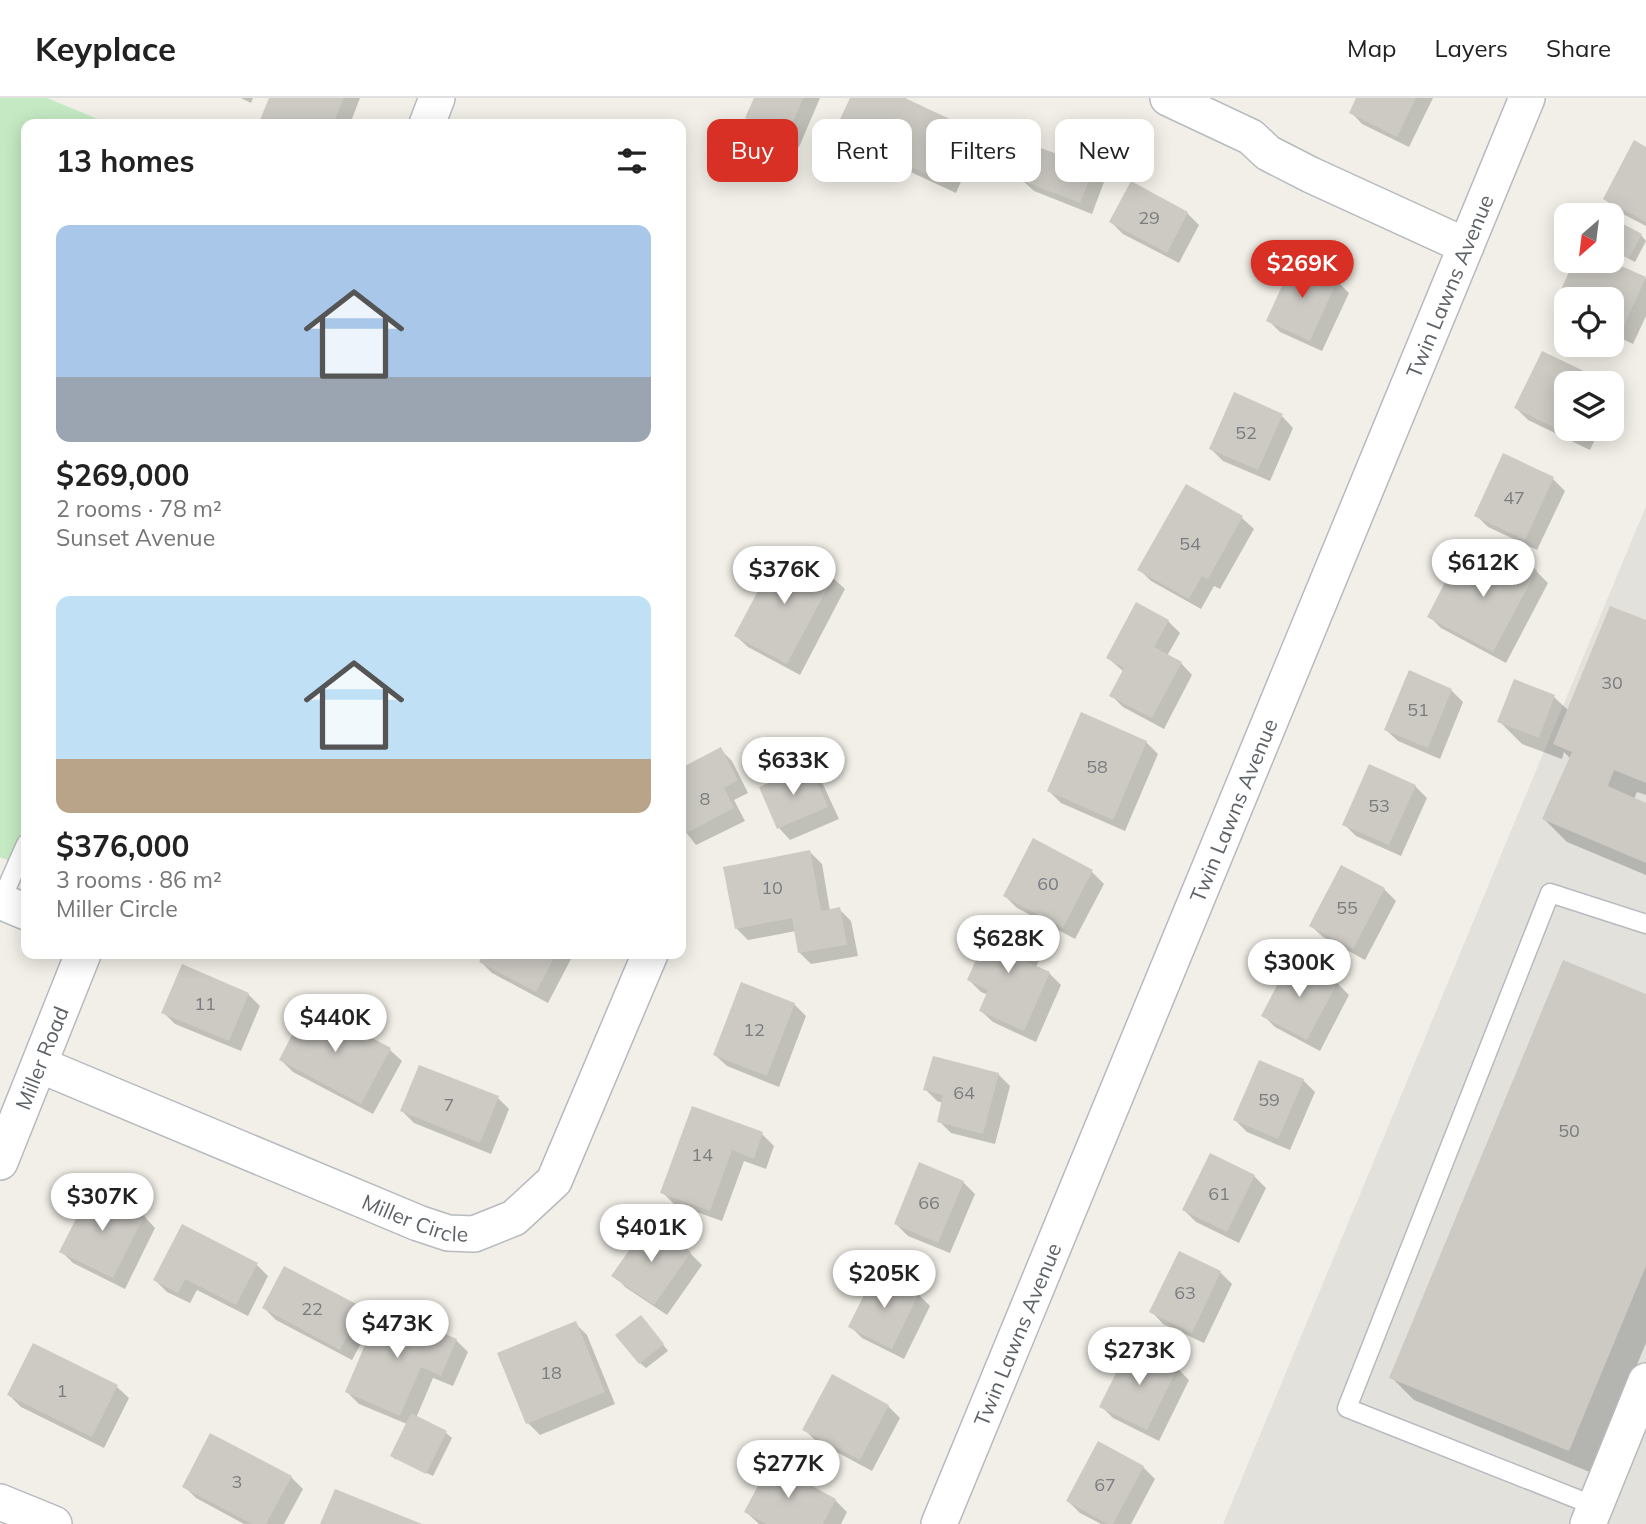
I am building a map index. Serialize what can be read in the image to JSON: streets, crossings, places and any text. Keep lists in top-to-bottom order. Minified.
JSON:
{"streets":{"street":["Twin Lawns Avenue","Miller Road","Miller Circle"]},"crossings":[["Miller Road","Miller Circle"]],"house_numbers":["29","52","47","54","30","51","58","8","53","60","10","55","11","12","64","59","7","50","14","61","66","63","22","18","1","3","67"],"north":"bottom left","page":{"header":"Keyplace","nav":["Map","Layers","Share"],"chip":["Buy","Rent","Filters","New"],"heading":"13 homes","list":[{"name":"$269,000","note":"2 rooms · 78 m² · Sunset Avenue"},{"name":"$376,000","note":"3 rooms · 86 m² · Miller Circle"}],"price":["$269K","$612K","$376K","$633K","$628K","$300K","$440K","$307K","$401K","$205K","$473K","$273K","$277K"]}}
